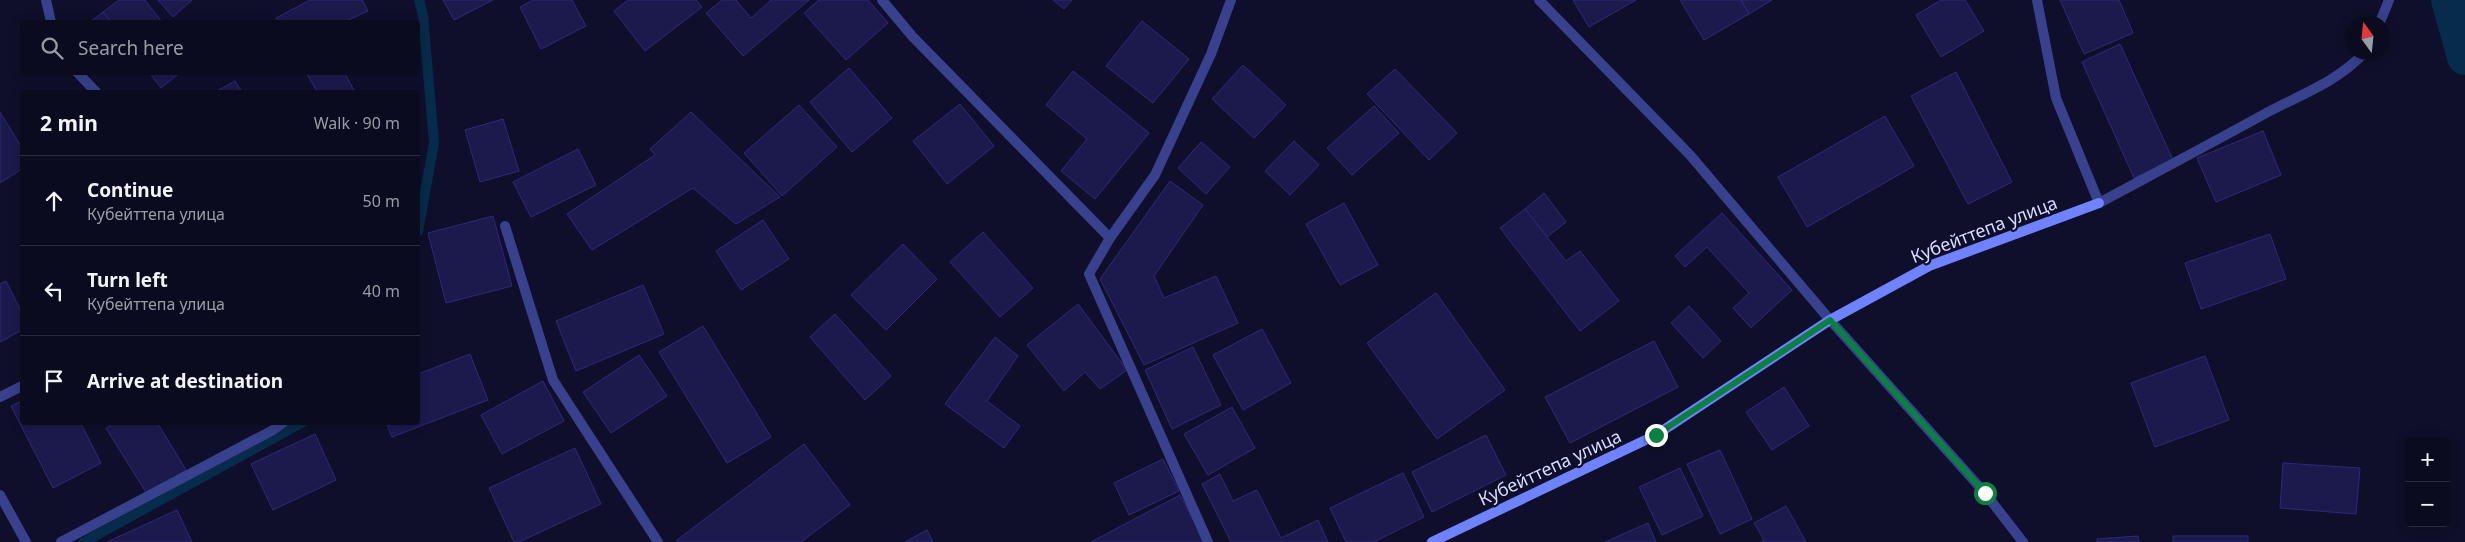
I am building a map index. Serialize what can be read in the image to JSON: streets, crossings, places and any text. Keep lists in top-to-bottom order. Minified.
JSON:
{"streets":{"street":["Кубейттепа улица"]},"north":"top","page":{"search":"Search here","heading":["2 min","Walk · 90 m"],"list":[["Continue","Кубейттепа улица","50 m"],["Turn left","Кубейттепа улица","40 m"],"Arrive at destination"],"map_buttons":["+","−"]}}
